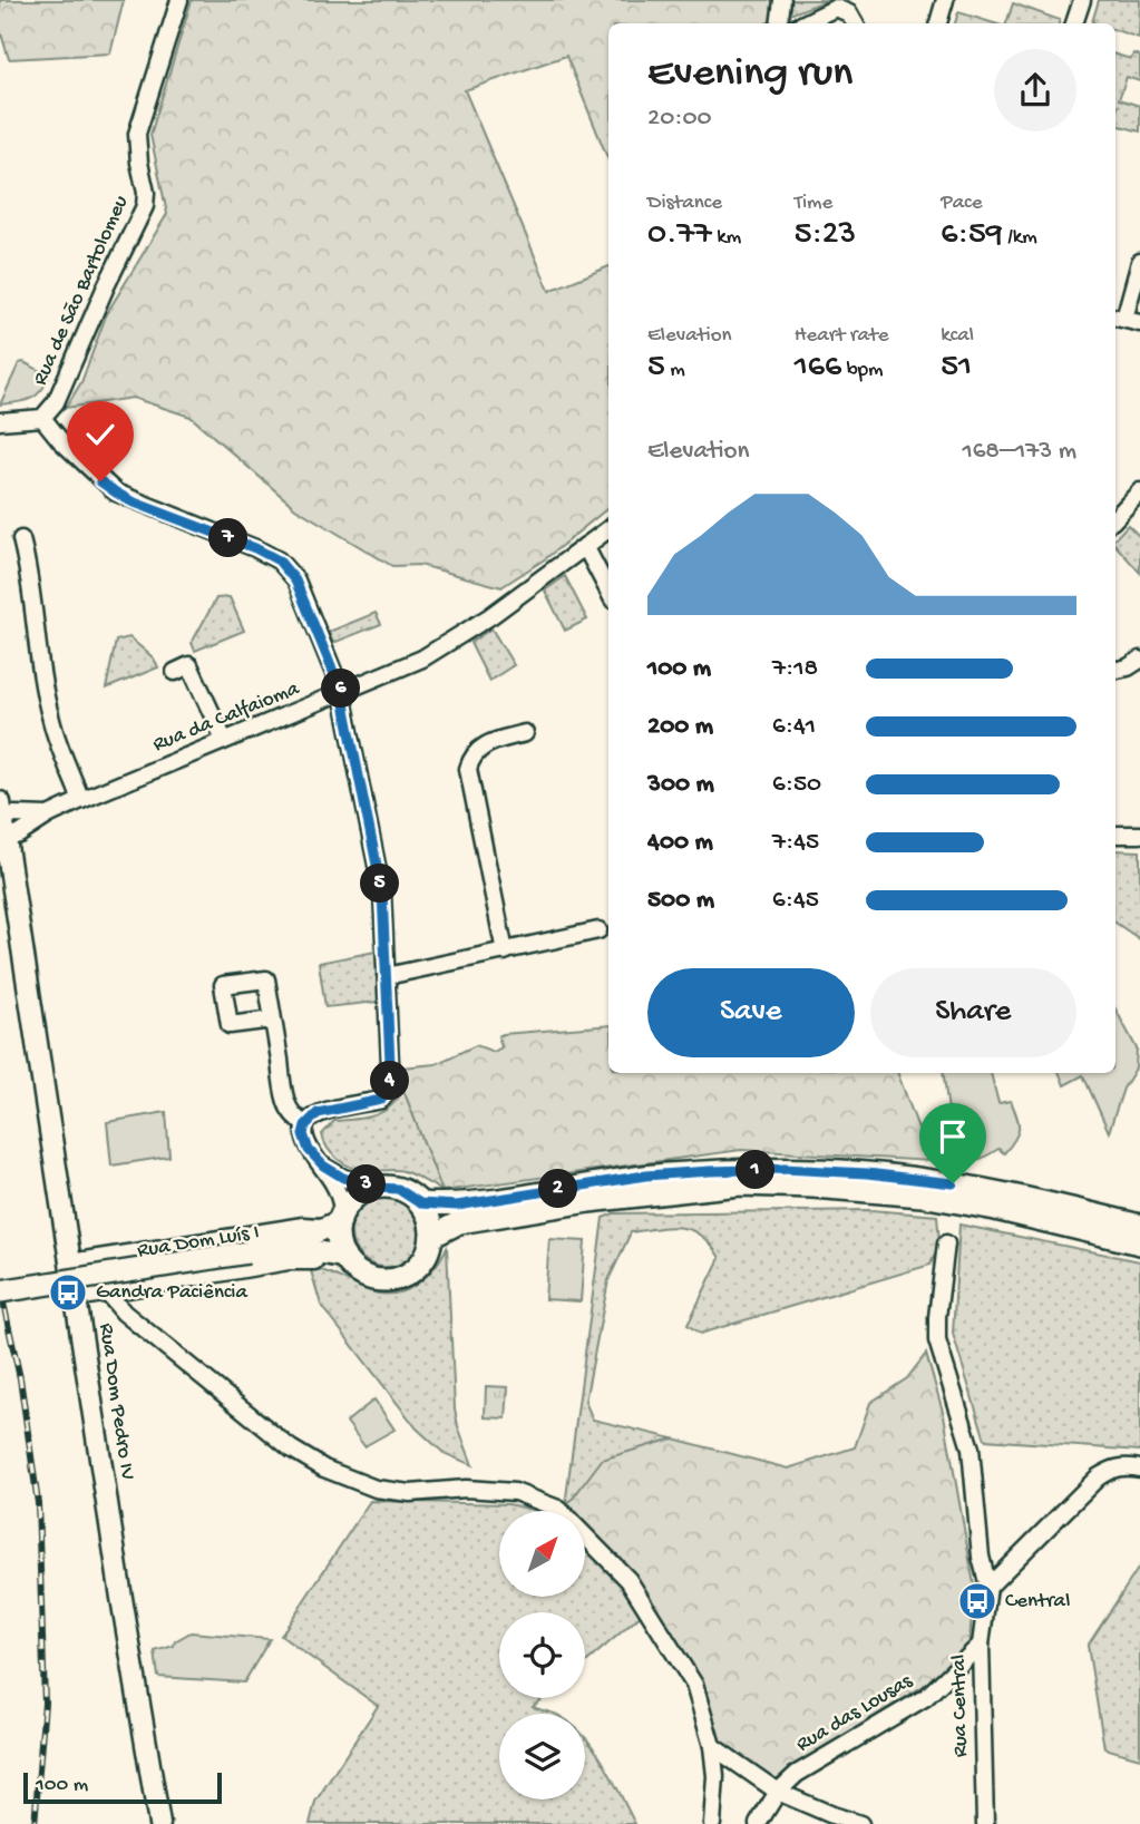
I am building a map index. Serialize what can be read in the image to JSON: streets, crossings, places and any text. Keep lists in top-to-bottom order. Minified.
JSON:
{"streets":{"main road":["Rua Dom Luís I"],"street":["Rua de São Bartolomeu","Rua da Calfaioma","Rua Dom Pedro IV","Rua Central","Rua das Lousas"]},"crossings":[["Rua da Calfaioma","Rua Dom Pedro IV"],["Rua Dom Luís I","Rua Dom Pedro IV"],["Rua Central","Rua das Lousas"]],"places":{"bus stop":["Gandra Paciência","Central"]},"scale_bar":"100 m","north":"top right","page":{"heading":["Evening run","20:00"],"stats":[["Distance","0.77 km"],["Time","5:23"],["Pace","6:59 /km"],["Elevation","5 m"],["Heart rate","166 bpm"],["kcal","51"]],"chart":["Elevation","168–173 m"],"pins":["7","6","5","4","1","3","2"],"list":[{"name":"100 m","note":"7:18"},{"name":"200 m","note":"6:41"},{"name":"300 m","note":"6:50"},{"name":"400 m","note":"7:45"},{"name":"500 m","note":"6:45"}],"buttons":["Save","Share"],"scale":"100 m"}}
